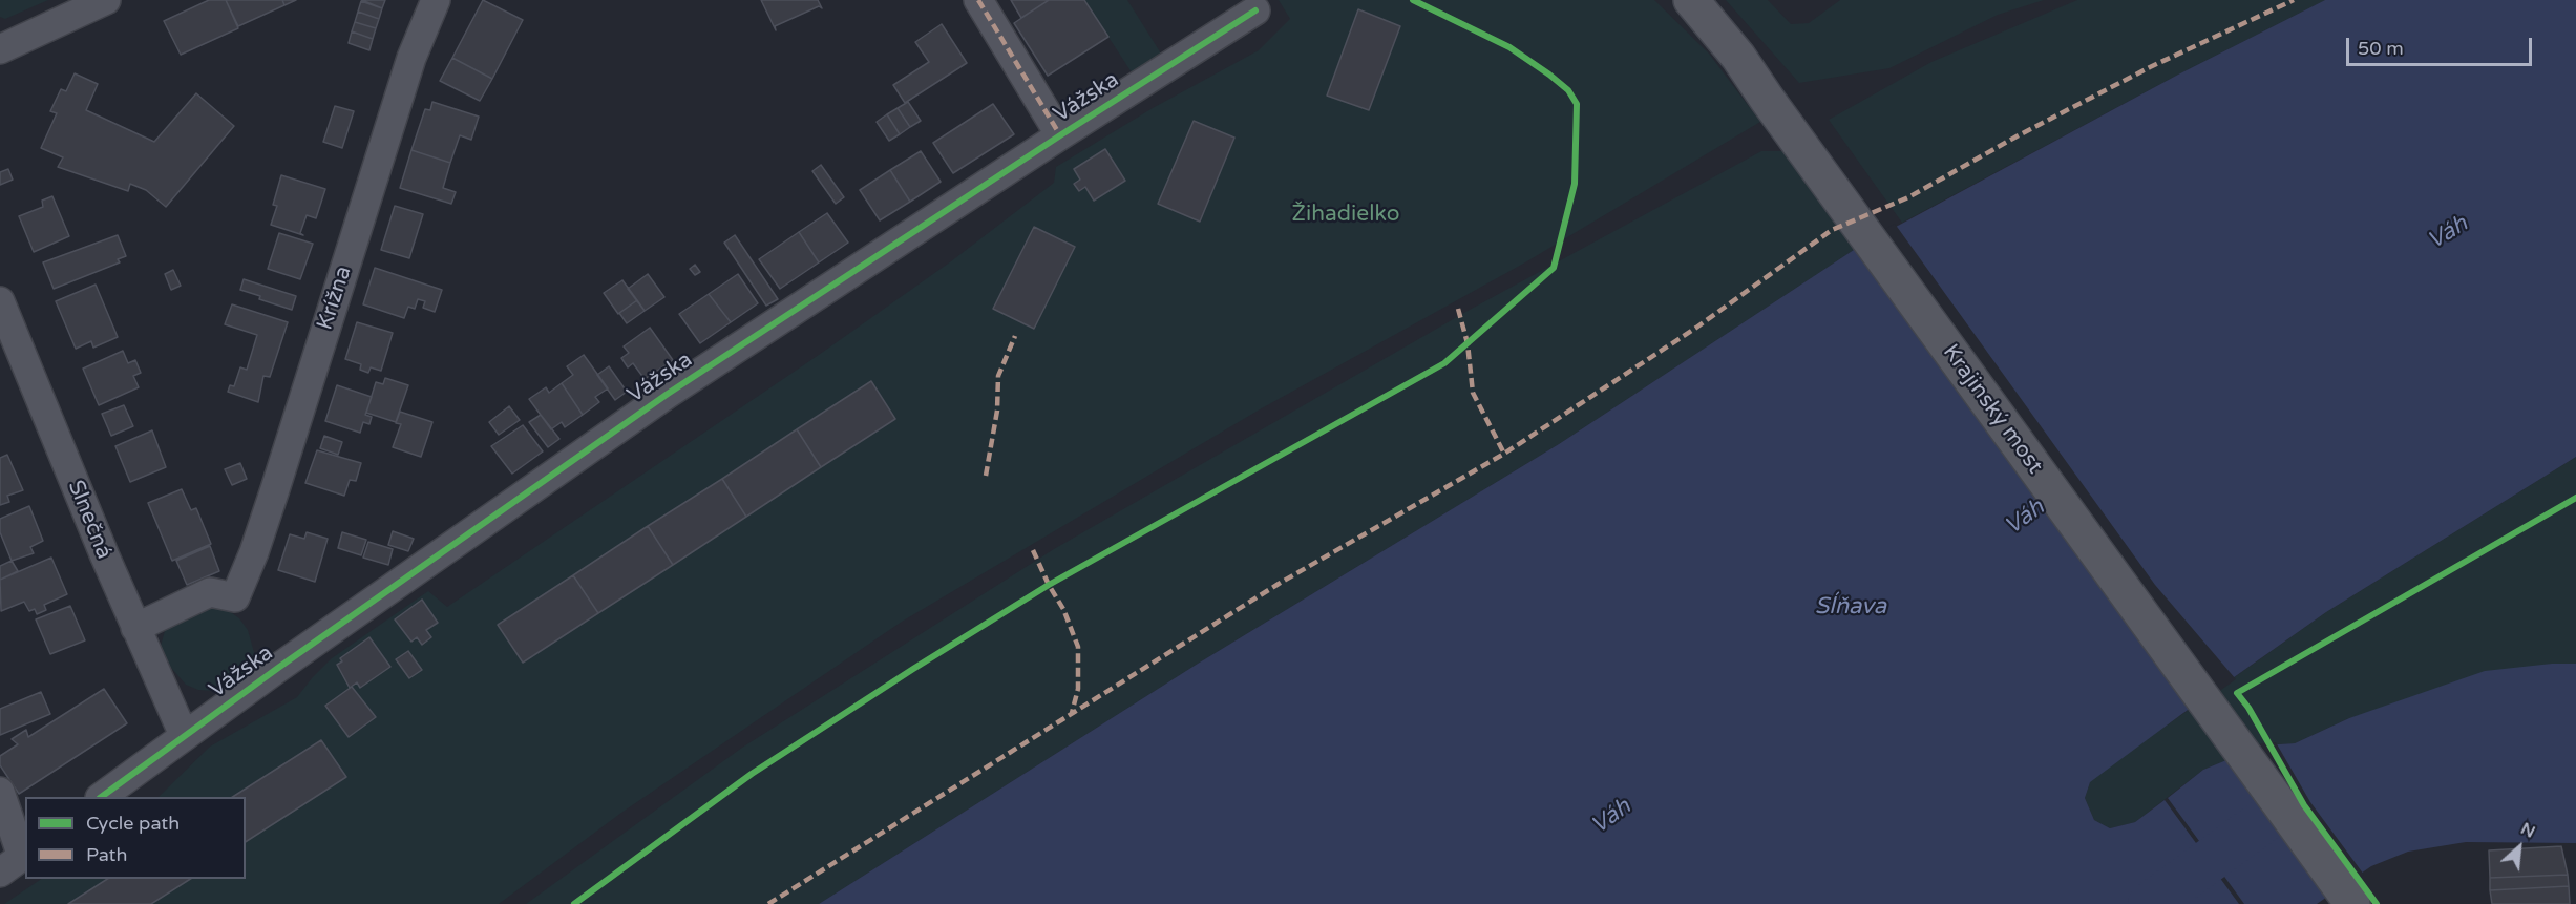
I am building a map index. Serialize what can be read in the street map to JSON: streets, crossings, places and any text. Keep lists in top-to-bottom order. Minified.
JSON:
{"streets":{"main road":["Krajinský most"],"street":["Vážska","Krížna","Slnečná"]},"crossings":[["Vážska","Slnečná"],["Krížna","Slnečná"]],"water":["Váh","Sĺňava"],"parks":["Žihadielko"],"legend":["Cycle path","Path"],"scale_bar":"50 m","north":"top right"}
